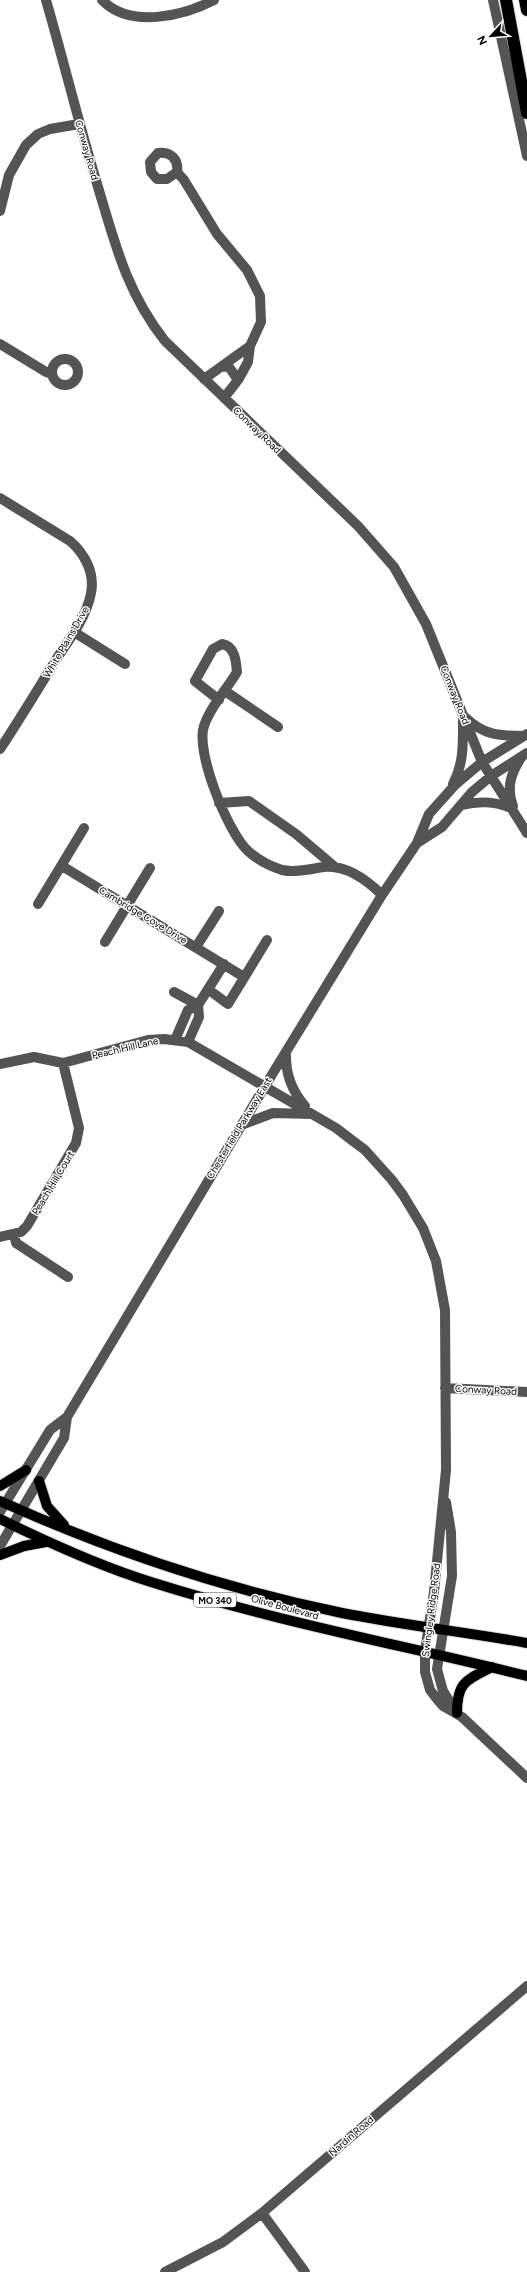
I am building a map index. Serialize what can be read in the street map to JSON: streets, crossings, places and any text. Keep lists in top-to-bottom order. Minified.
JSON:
{"streets":{"main road":["MO 340","Olive Boulevard"],"street":["Conway Road","White Plains Drive","Cambridge Cove Drive","Peach Hill Lane","Chesterfield Parkway East","Peach Hill Court","Swingley Ridge Road","Nardin Road"]},"crossings":[["Conway Road","Chesterfield Parkway East"],["Conway Road","Swingley Ridge Road"],["Peach Hill Lane","Chesterfield Parkway East"],["Peach Hill Lane","Peach Hill Court"],["Peach Hill Lane","Swingley Ridge Road"],["Chesterfield Parkway East","Olive Boulevard"],["Chesterfield Parkway East","Swingley Ridge Road"],["Olive Boulevard","Swingley Ridge Road"]],"north":"bottom left"}
